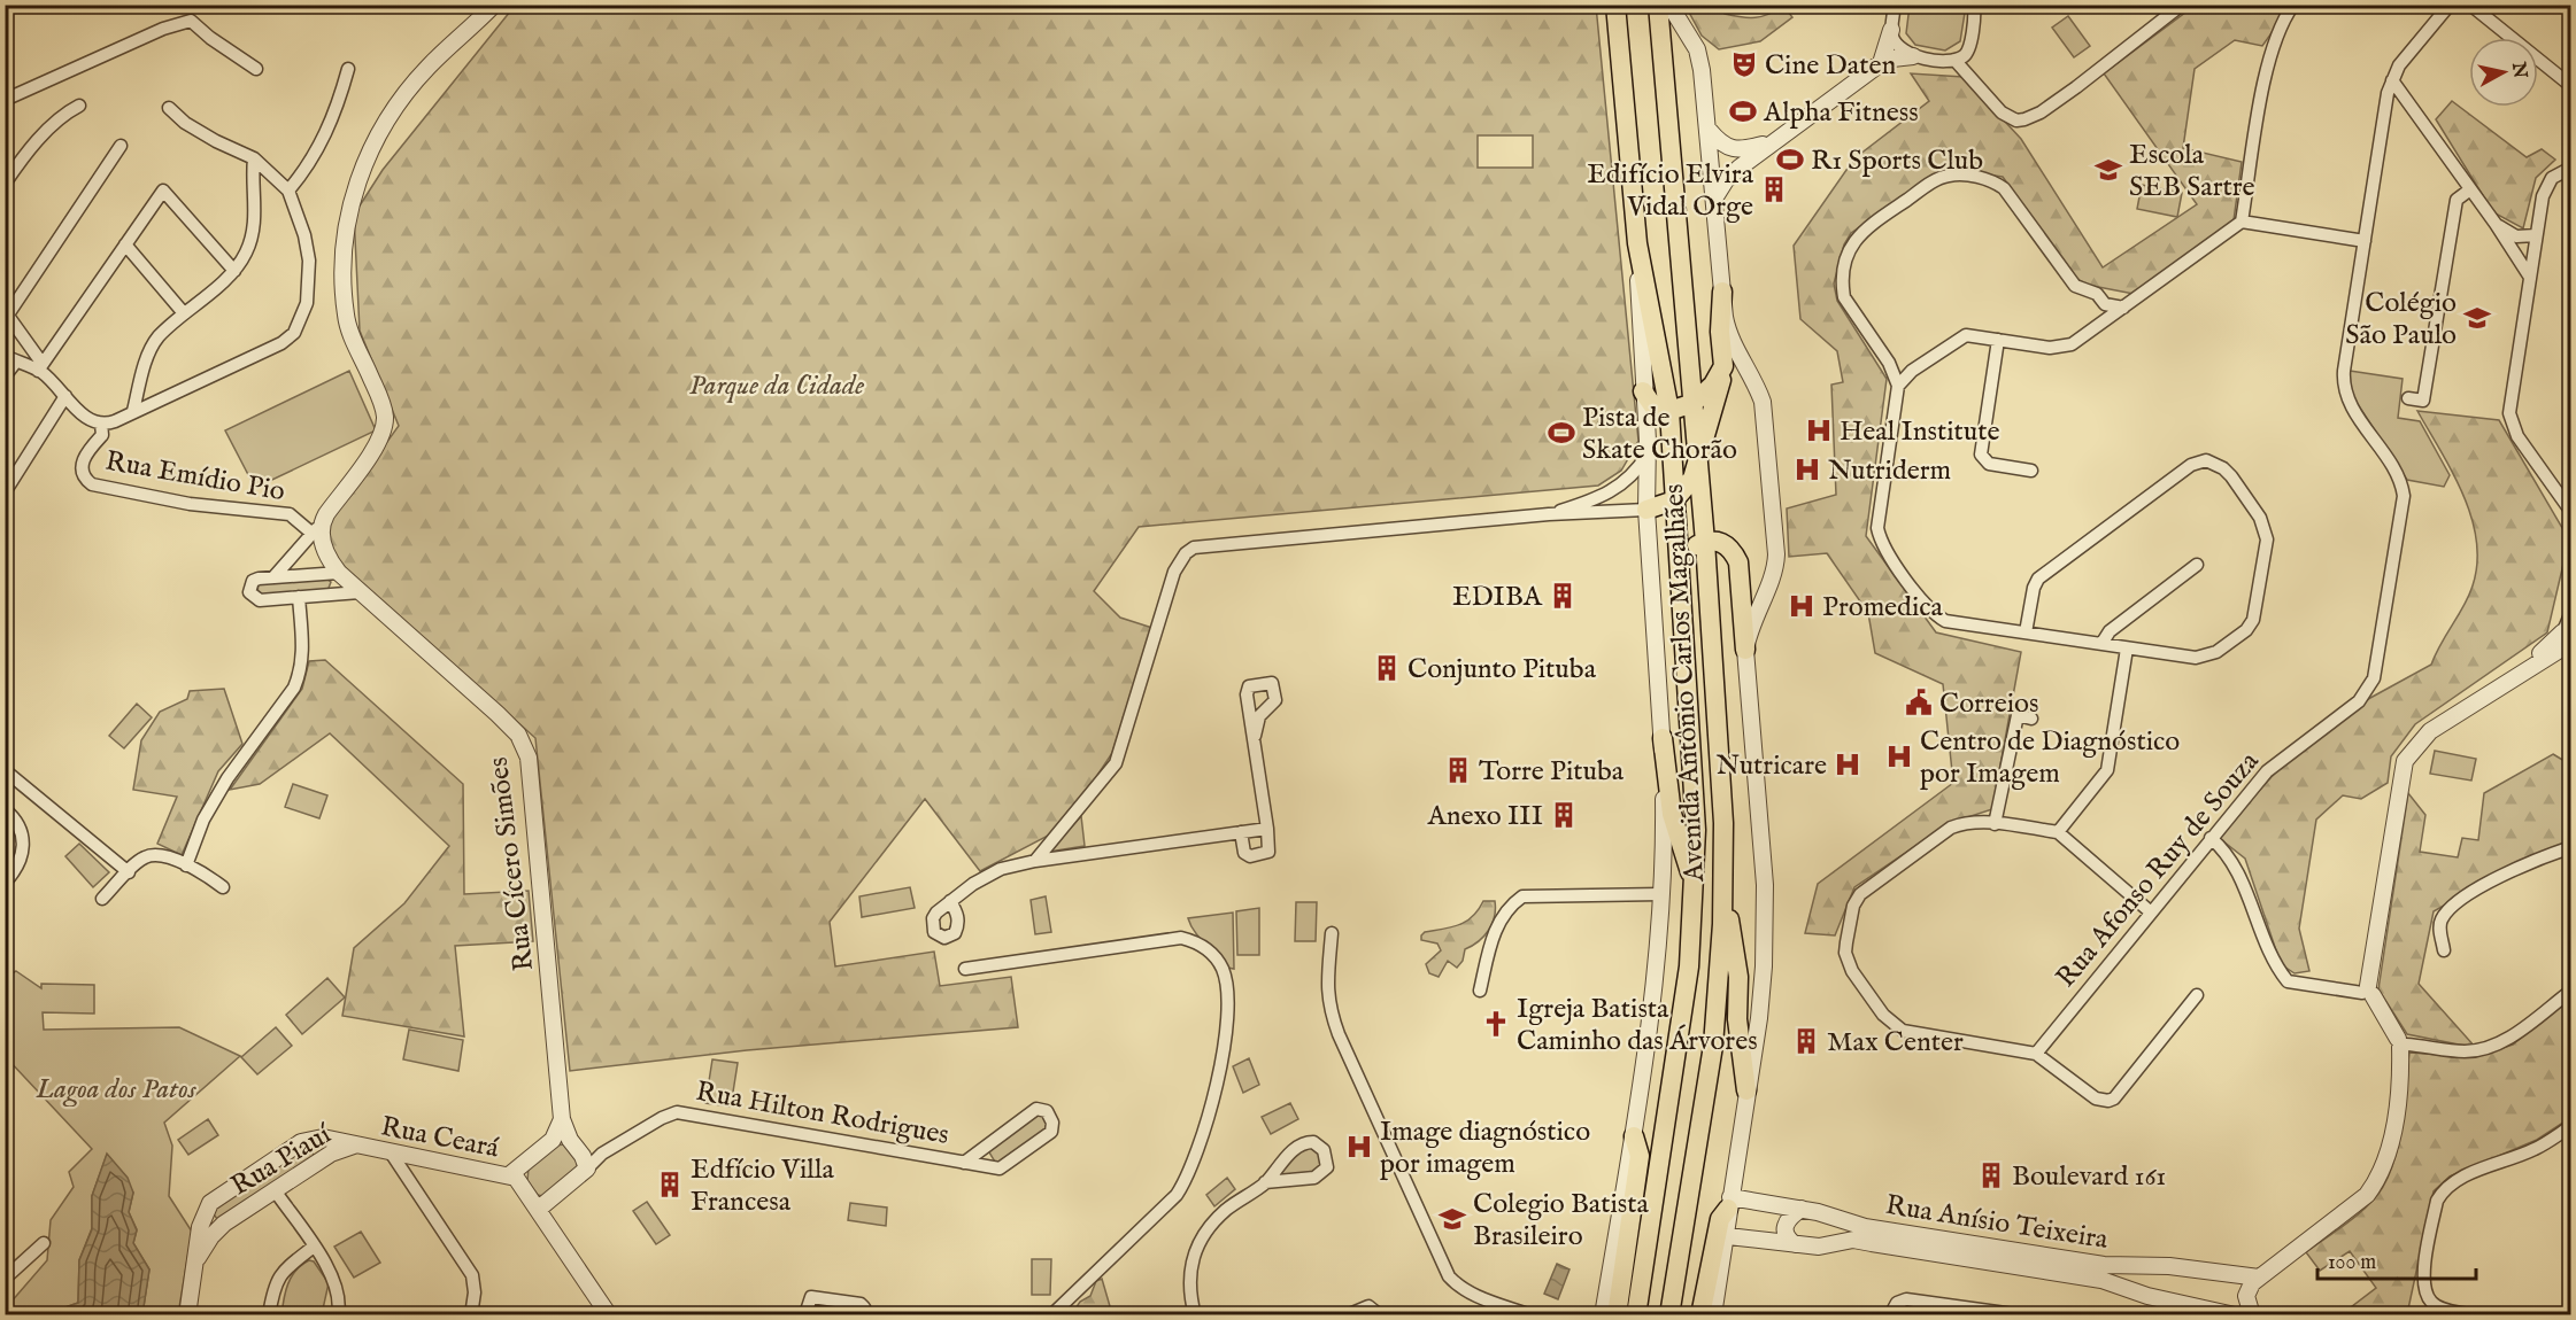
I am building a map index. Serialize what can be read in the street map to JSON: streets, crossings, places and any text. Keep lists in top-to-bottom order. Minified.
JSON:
{"streets":{"main road":["Avenida Antônio Carlos Magalhães"],"street":["Rua Emídio Pio","Rua Cícero Simões","Rua Afonso Ruy de Souza","Rua Hilton Rodrigues","Rua Ceará","Rua Piauí","Rua Anísio Teixeira"]},"crossings":[["Rua Cícero Simões","Rua Hilton Rodrigues"],["Rua Cícero Simões","Rua Ceará"],["Rua Hilton Rodrigues","Rua Ceará"],["Rua Ceará","Rua Piauí"]],"parks":["Parque da Cidade","Lagoa dos Patos"],"places":{"theatre":["Cine Daten"],"sports":["Alpha Fitness","R1 Sports Club","Pista de Skate Chorão"],"school or university":["Escola SEB Sartre","Colégio São Paulo","Colegio Batista Brasileiro"],"building":["Edifício Elvira Vidal Orge","EDIBA","Conjunto Pituba","Torre Pituba","Anexo III","Max Center","Boulevard 161","Edfício Villa Francesa"],"hospital":["Heal Institute","Nutriderm","Promedica","Centro de Diagnóstico por Imagem","Nutricare","Image diagnóstico por imagem"],"public building":["Correios"],"church":["Igreja Batista Caminho das Árvores"]},"scale_bar":"100 m","north":"right"}
